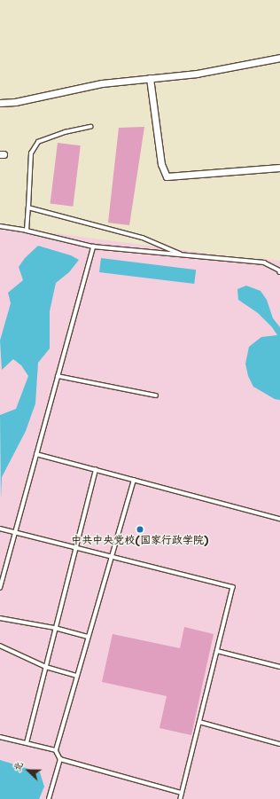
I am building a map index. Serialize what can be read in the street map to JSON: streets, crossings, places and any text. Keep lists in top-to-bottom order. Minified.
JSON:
{"places":["中共中央党校(国家行政学院)"],"north":"left"}
